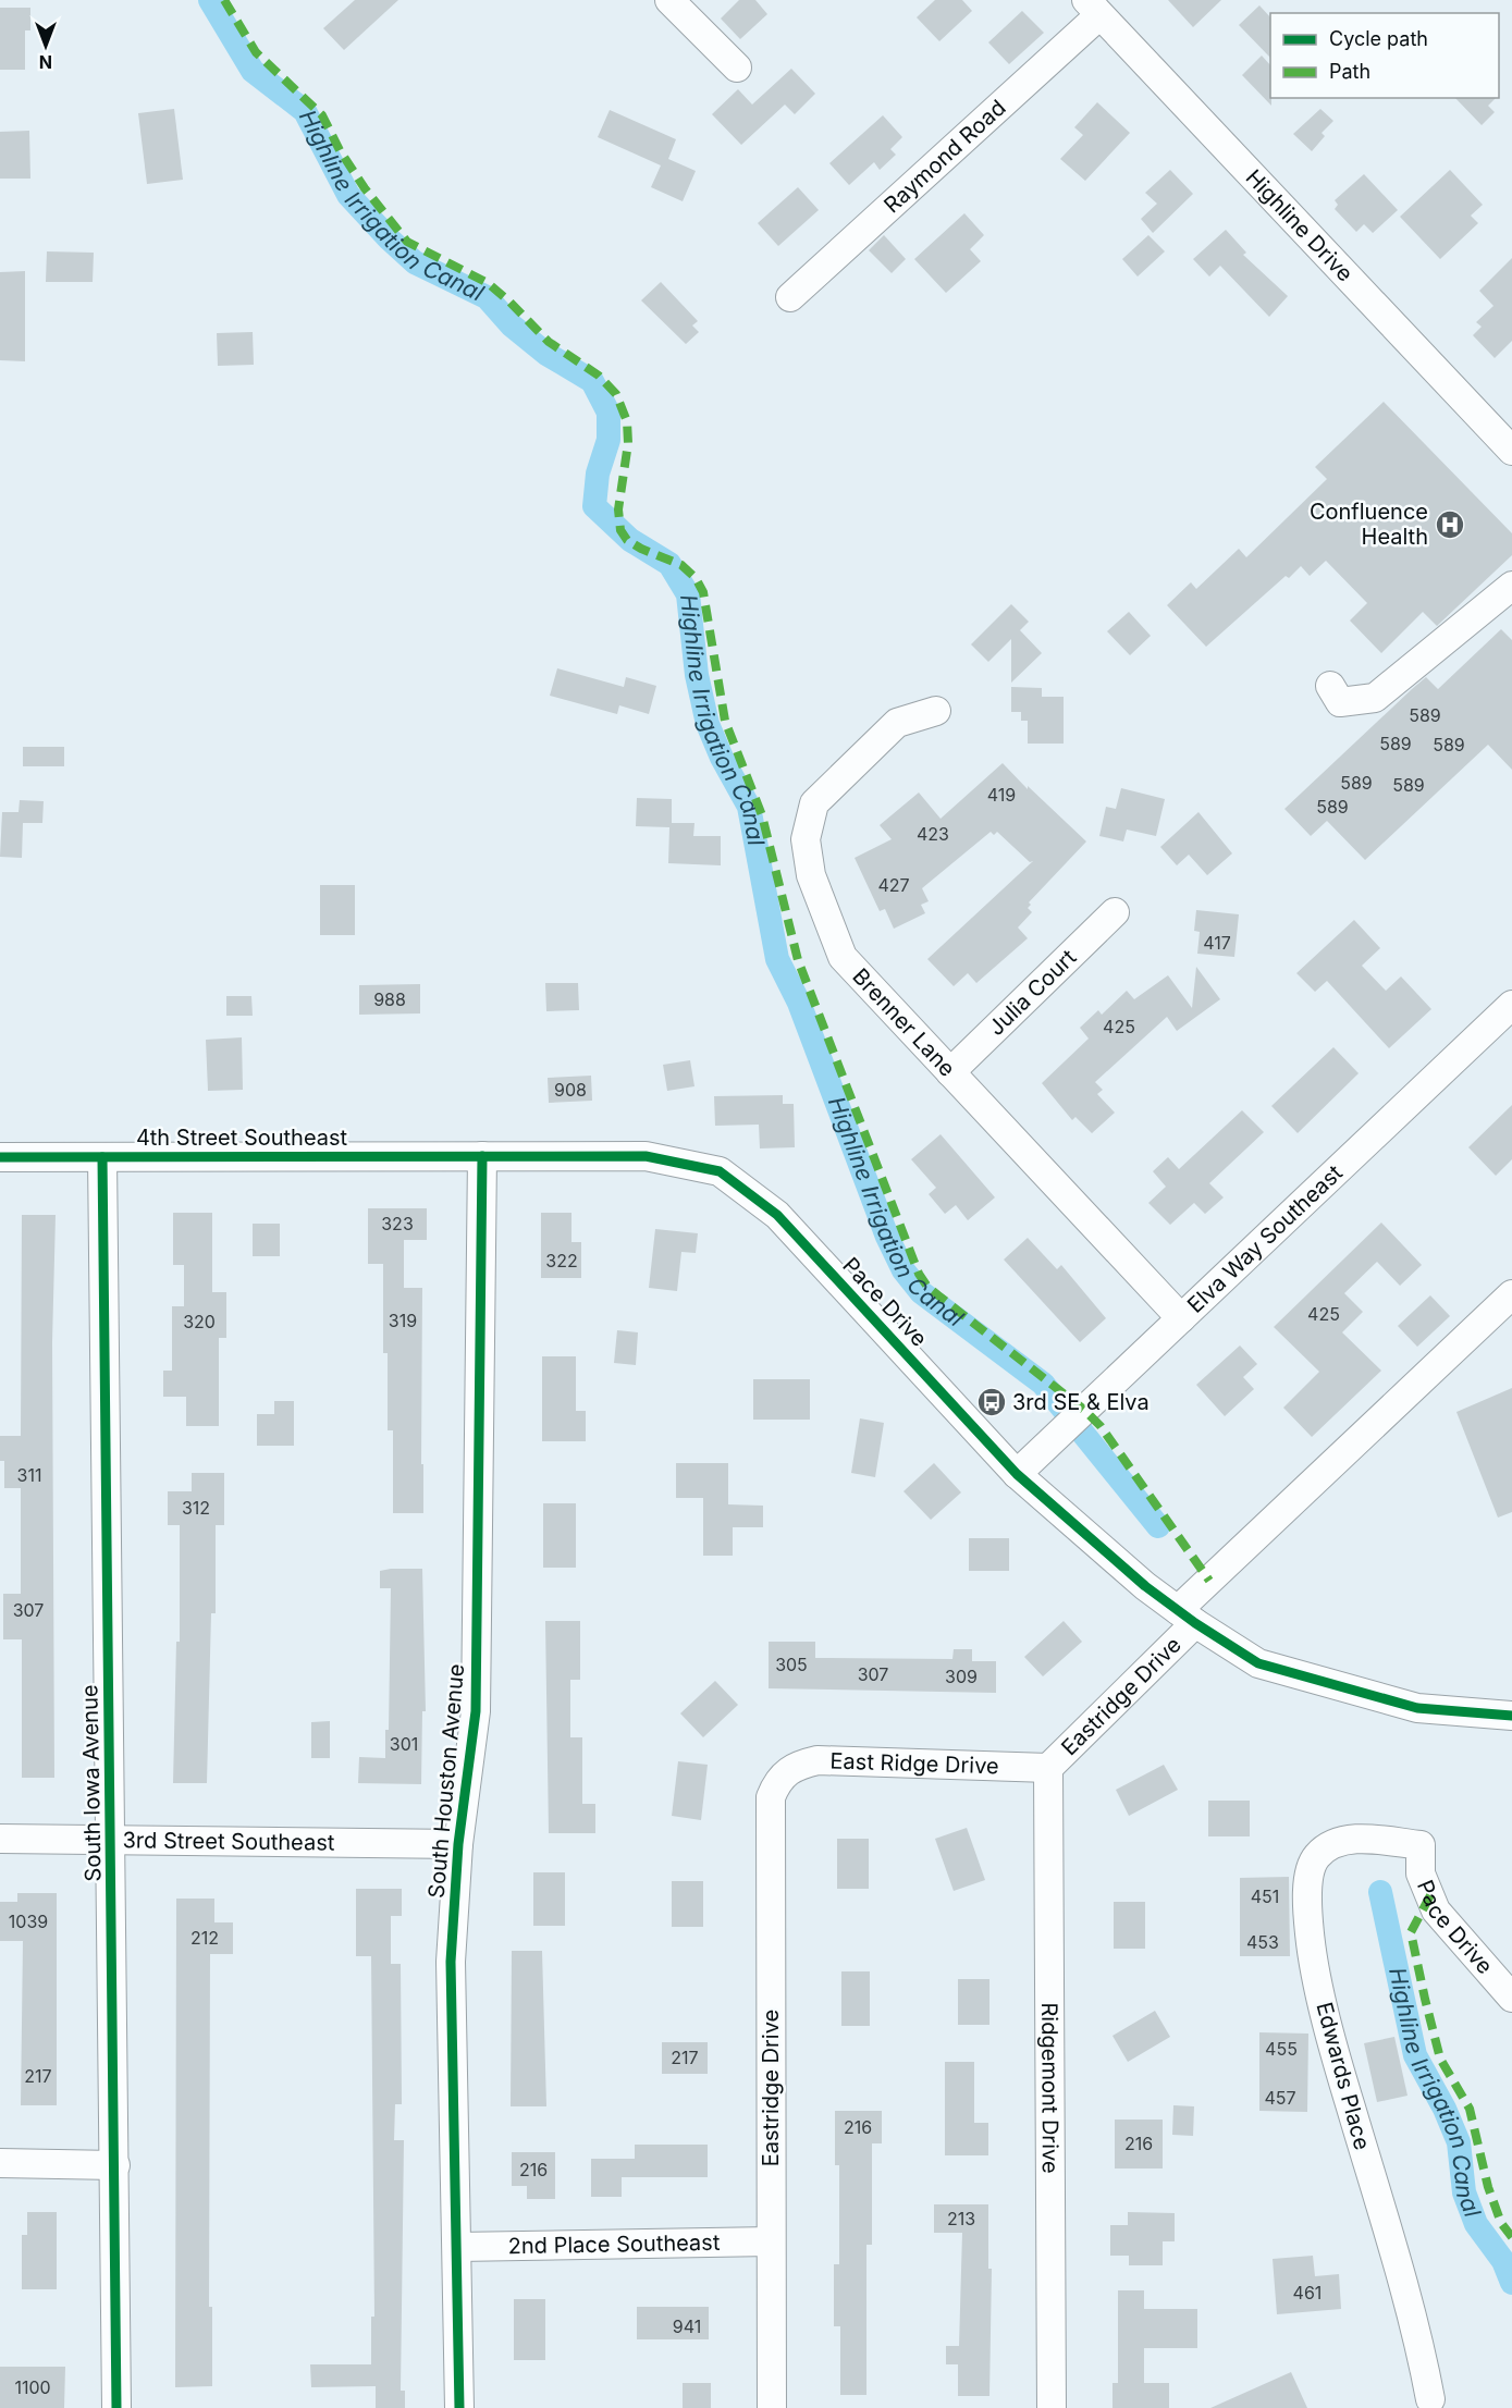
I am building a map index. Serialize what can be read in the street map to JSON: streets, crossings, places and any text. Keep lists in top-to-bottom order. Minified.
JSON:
{"streets":{"street":["Raymond Road","Highline Drive","Julia Court","Brenner Lane","4th Street Southeast","Elva Way Southeast","Pace Drive","Eastridge Drive","East Ridge Drive","South Houston Avenue","South Iowa Avenue","3rd Street Southeast","Edwards Place","Ridgemont Drive","2nd Place Southeast"]},"crossings":[["Raymond Road","Highline Drive"],["Julia Court","Brenner Lane"],["Brenner Lane","Elva Way Southeast"],["4th Street Southeast","Pace Drive"],["4th Street Southeast","South Houston Avenue"],["4th Street Southeast","South Iowa Avenue"],["Elva Way Southeast","Pace Drive"],["Pace Drive","Eastridge Drive"],["Pace Drive","South Houston Avenue"],["Pace Drive","Edwards Place"],["Eastridge Drive","East Ridge Drive"],["Eastridge Drive","Ridgemont Drive"],["Eastridge Drive","2nd Place Southeast"],["East Ridge Drive","Ridgemont Drive"],["South Houston Avenue","3rd Street Southeast"],["South Houston Avenue","2nd Place Southeast"],["South Iowa Avenue","3rd Street Southeast"]],"water":["Highline Irrigation Canal"],"places":{"hospital":["Confluence Health"],"bus stop":["3rd SE & Elva"]},"house_numbers":["589","589","589","589","589","419","589","423","427","417","988","425","908","323","322","425","319","320","311","312","307","305","307","309","301","451","1039","212","453","455","217","217","457","216","216","216","213","461","941","1100"],"legend":["Cycle path","Path"],"north":"bottom"}
